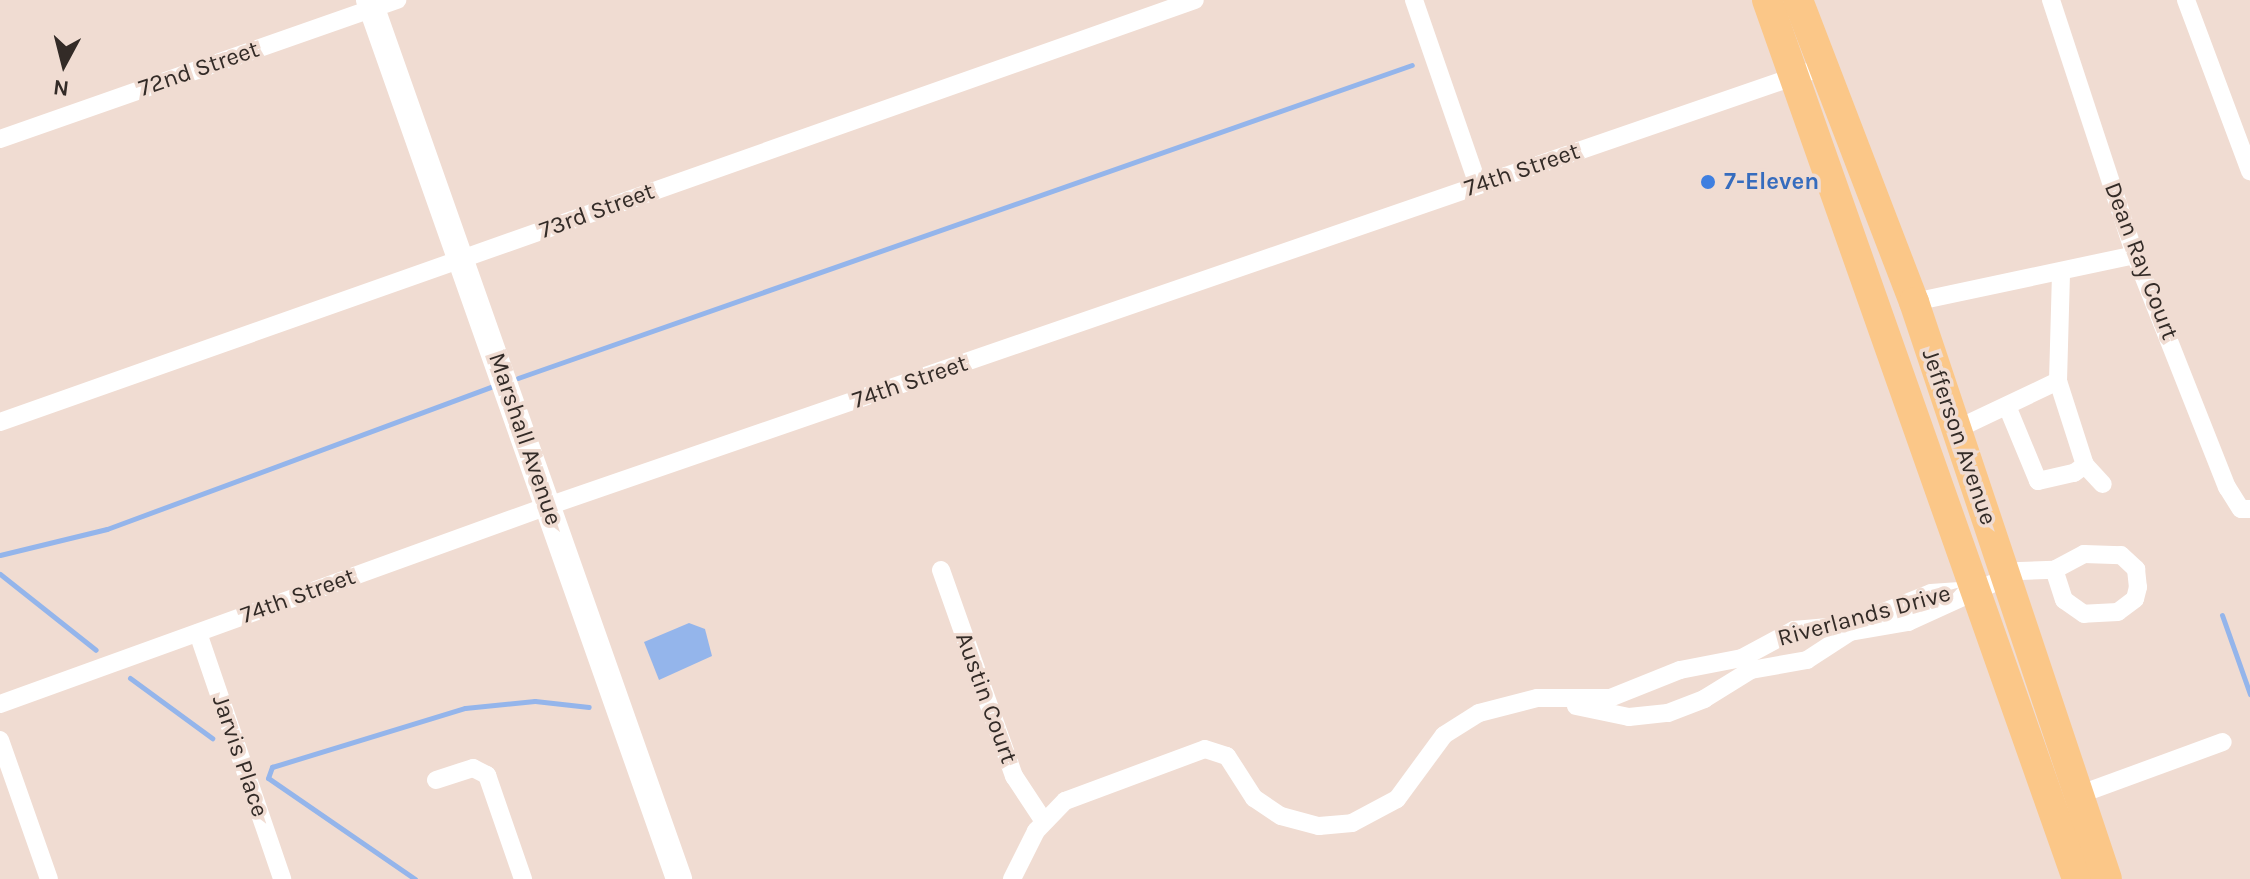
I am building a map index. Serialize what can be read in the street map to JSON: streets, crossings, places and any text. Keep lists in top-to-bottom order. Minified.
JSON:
{"streets":{"main road":["Jefferson Avenue"],"street":["72nd Street","74th Street","73rd Street","Dean Ray Court","Marshall Avenue","Riverlands Drive","Austin Court","Jarvis Place"]},"crossings":[["72nd Street","Marshall Avenue"],["74th Street","Jefferson Avenue"],["74th Street","Marshall Avenue"],["74th Street","Jarvis Place"],["73rd Street","Marshall Avenue"],["Jefferson Avenue","Riverlands Drive"],["Riverlands Drive","Austin Court"]],"places":["7-Eleven"],"north":"bottom"}
